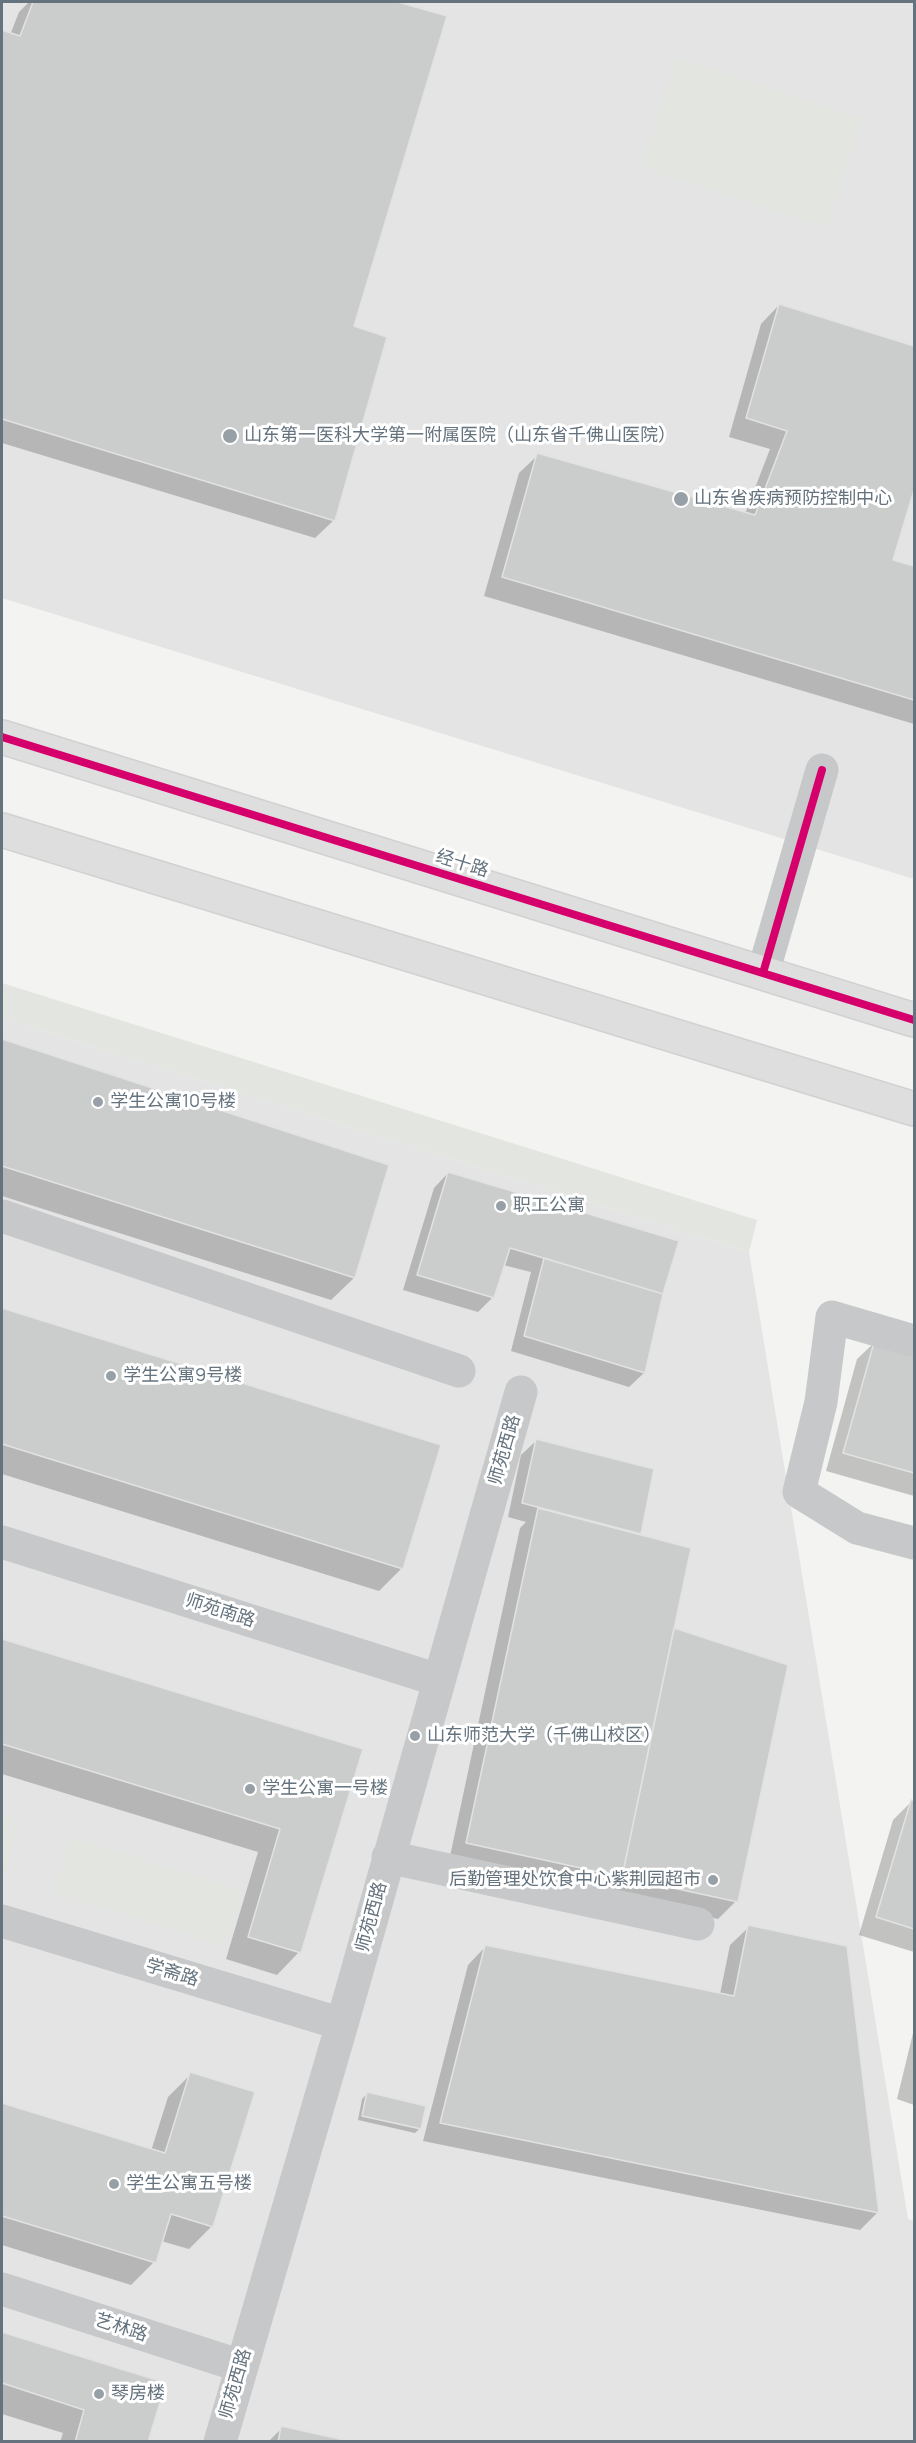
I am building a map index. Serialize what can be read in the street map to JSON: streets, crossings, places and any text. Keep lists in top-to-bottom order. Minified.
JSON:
{"streets":{"highway":["经十路"],"street":["师苑西路","师苑南路","学斋路","艺林路"]},"crossings":[["师苑西路","师苑南路"],["师苑西路","学斋路"],["师苑西路","艺林路"]],"places":["山东第一医科大学第一附属医院（山东省千佛山医院）","山东省疾病预防控制中心","学生公寓10号楼","职工公寓","学生公寓9号楼","山东师范大学（千佛山校区）","学生公寓一号楼","后勤管理处饮食中心紫荆园超市","学生公寓五号楼","琴房楼"]}
